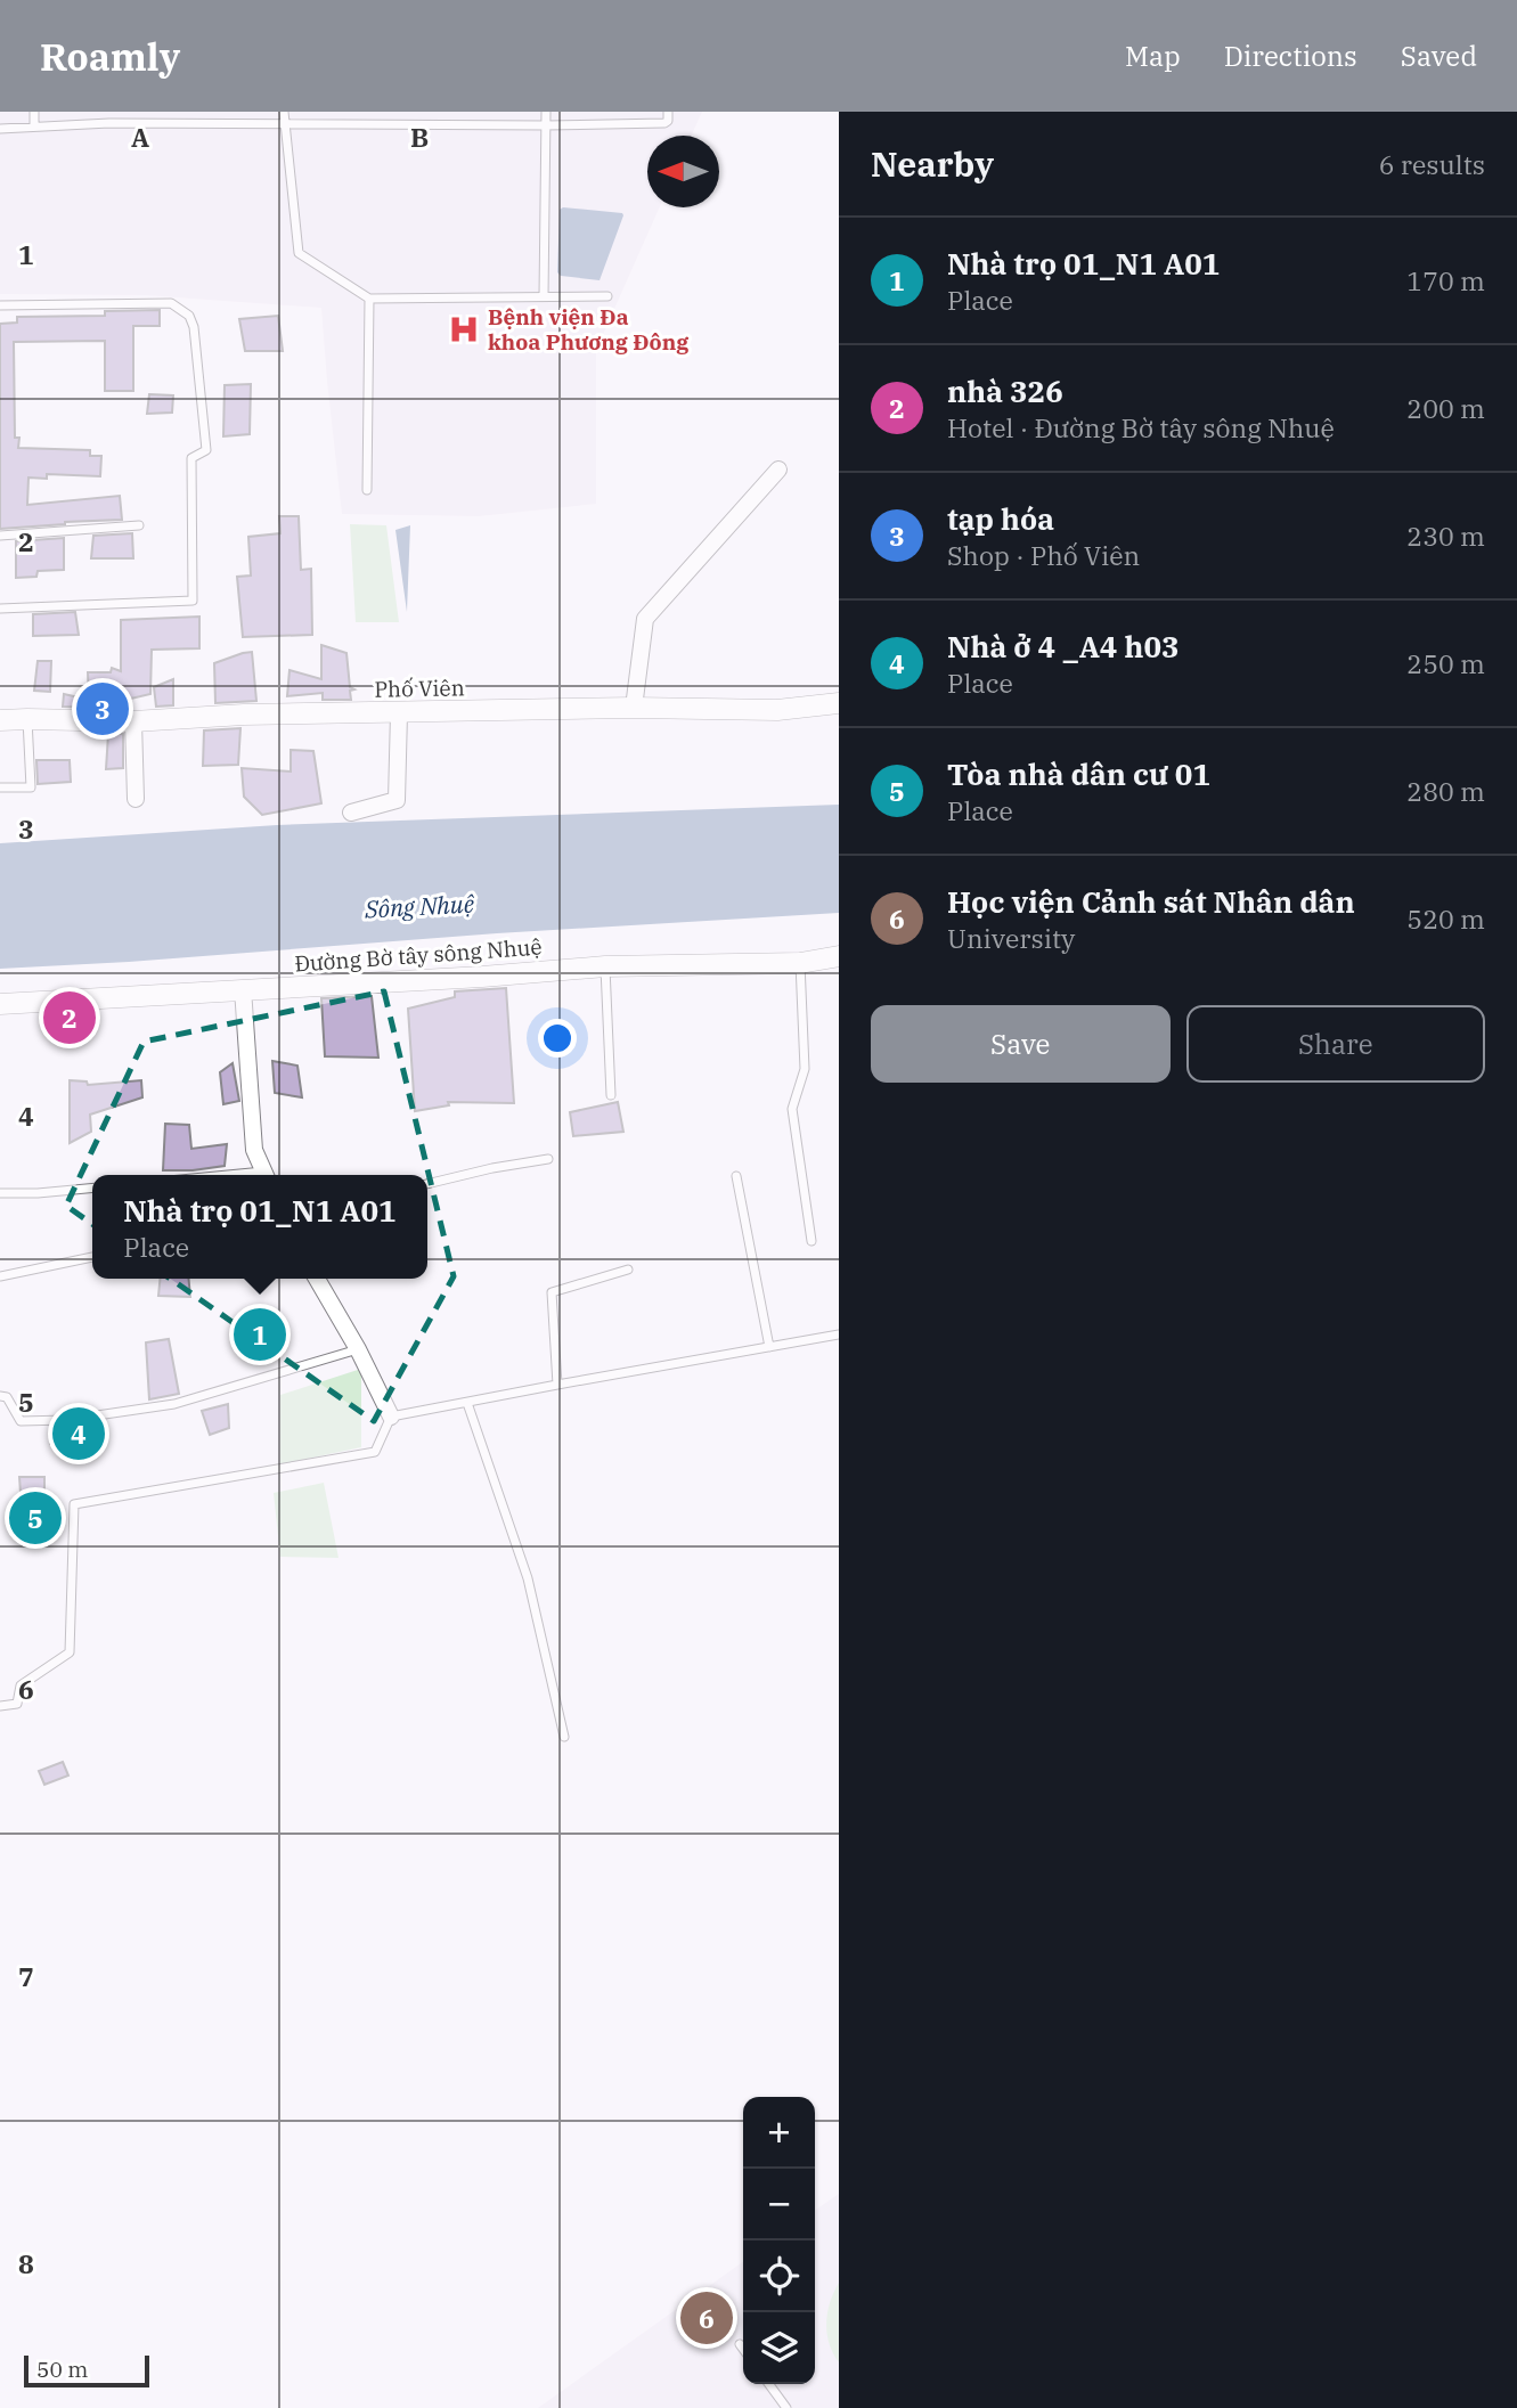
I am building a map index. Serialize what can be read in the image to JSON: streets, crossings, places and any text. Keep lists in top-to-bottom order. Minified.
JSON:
{"streets":{"street":["Phố Viên","Đường Bờ tây sông Nhuệ"]},"water":["Sông Nhuệ"],"places":{"hospital":["Bệnh viện Đa khoa Phương Đông"]},"scale_bar":"50 m","north":"left","page":{"header":"Roamly","nav":["Map","Directions","Saved"],"heading":["Nearby","6 results"],"list":[{"mark":"1","name":"Nhà trọ 01_N1 A01","note":"Place","value":"170 m"},{"mark":"2","name":"nhà 326","note":"Hotel · Đường Bờ tây sông Nhuệ","value":"200 m"},{"mark":"3","name":"tạp hóa","note":"Shop · Phố Viên","value":"230 m"},{"mark":"4","name":"Nhà ở 4 _A4 h03","note":"Place","value":"250 m"},{"mark":"5","name":"Tòa nhà dân cư 01","note":"Place","value":"280 m"},{"mark":"6","name":"Học viện Cảnh sát Nhân dân","note":"University","value":"520 m"}],"pins":["3","2","1","4","5","6"],"buttons":["Save","Share"],"popup":["Nhà trọ 01_N1 A01","Place"],"map_buttons":["+","−"],"scale":"50 m"},"grid":{"columns":["A","B"],"rows":["1","2","3","4","5","6","7","8"]}}
